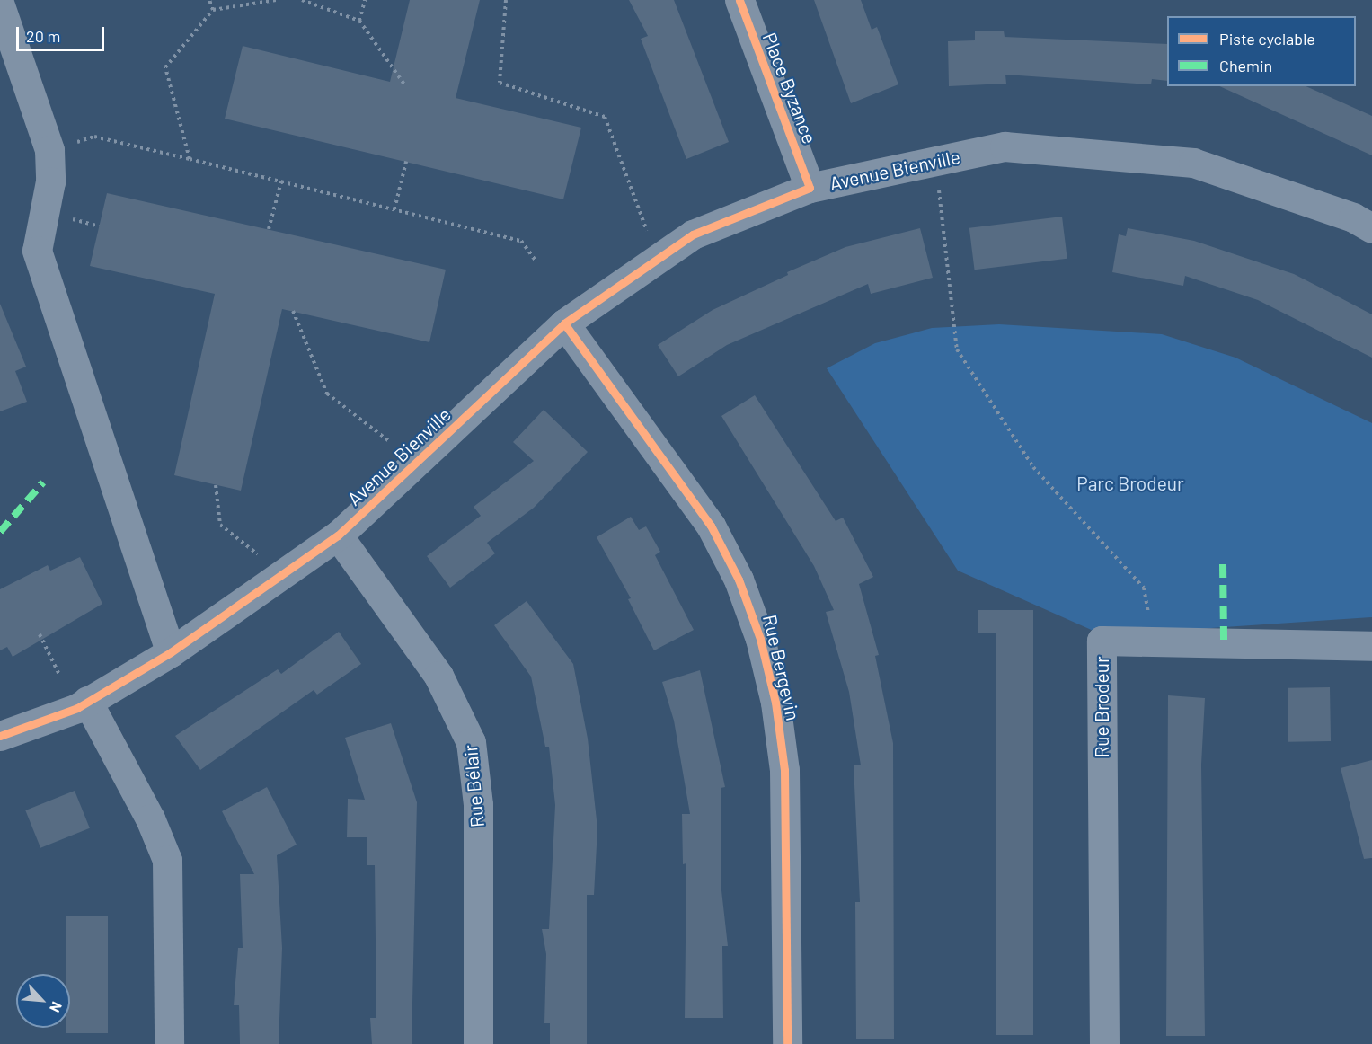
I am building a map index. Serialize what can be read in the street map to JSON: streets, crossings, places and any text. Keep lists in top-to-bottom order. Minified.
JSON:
{"streets":{"street":["Place Byzance","Avenue Bienville","Rue Bergevin","Rue Brodeur","Rue Bélair"]},"crossings":[["Place Byzance","Avenue Bienville"],["Avenue Bienville","Rue Bergevin"],["Avenue Bienville","Rue Bélair"]],"parks":["Parc Brodeur"],"legend":["Piste cyclable","Chemin"],"scale_bar":"20 m","north":"bottom right"}
